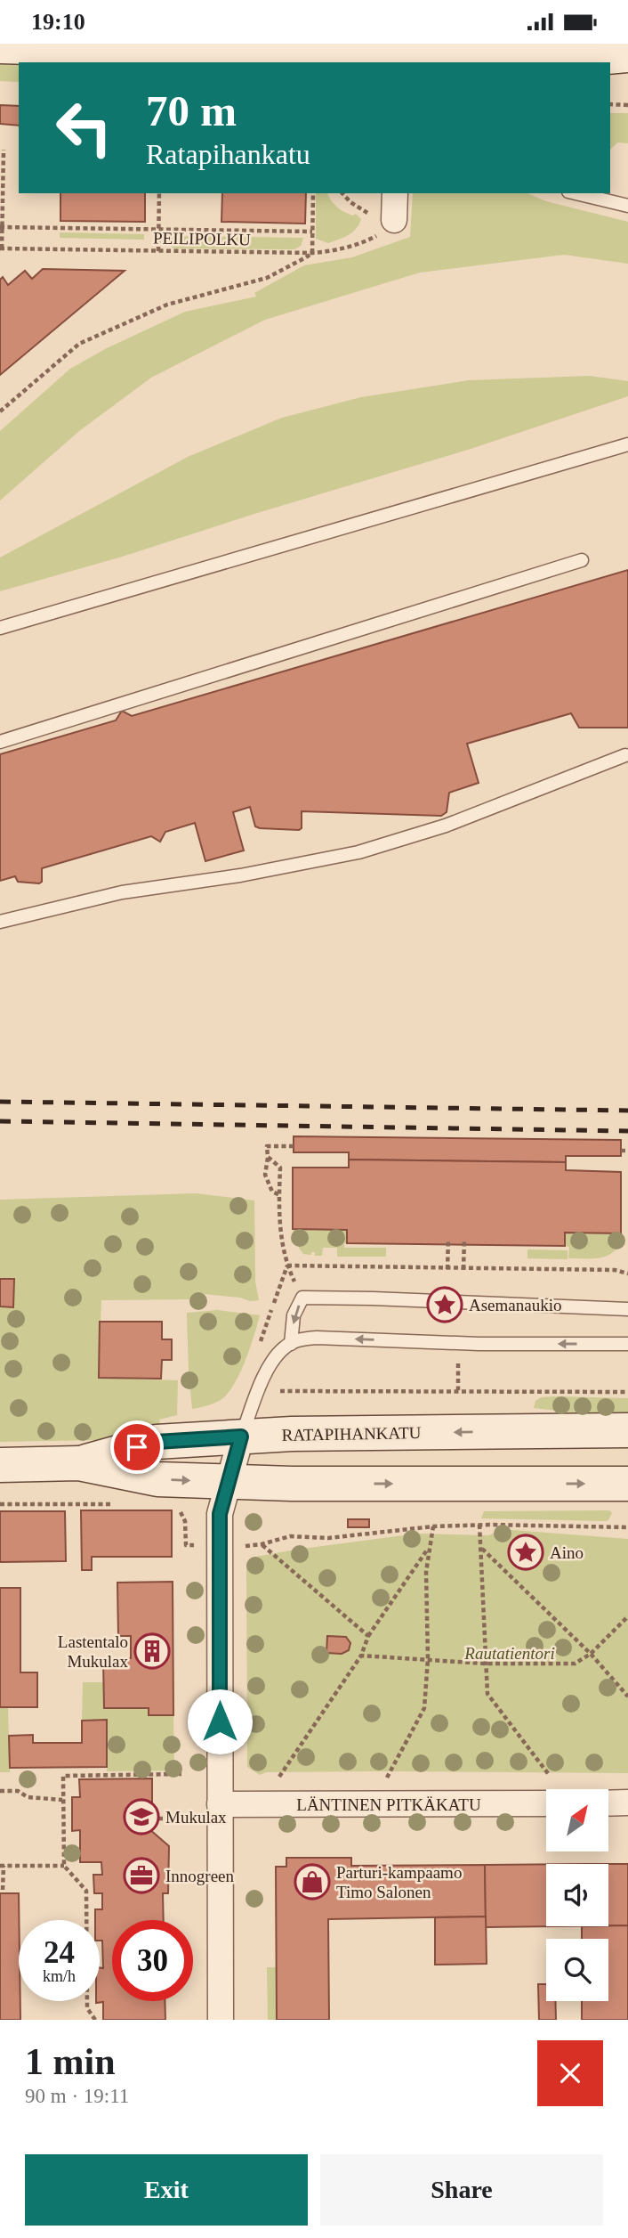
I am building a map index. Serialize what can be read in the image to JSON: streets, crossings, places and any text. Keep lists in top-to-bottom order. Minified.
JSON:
{"streets":{"main road":["RATAPIHANKATU"],"street":["LÄNTINEN PITKÄKATU"],"path":["PEILIPOLKU"]},"parks":["Rautatientori"],"places":{"place":["Asemanaukio","Aino"],"building":["Lastentalo Mukulax"],"school or university":["Mukulax"],"office":["Innogreen"],"shop":["Parturi-kampaamo Timo Salonen"]},"north":"top right","page":{"status":"19:10","turn":["70 m","Ratapihankatu"],"speed":"24 km/h","limit":"30","heading":["1 min","90 m · 19:11"],"buttons":["Exit","Share"]}}
